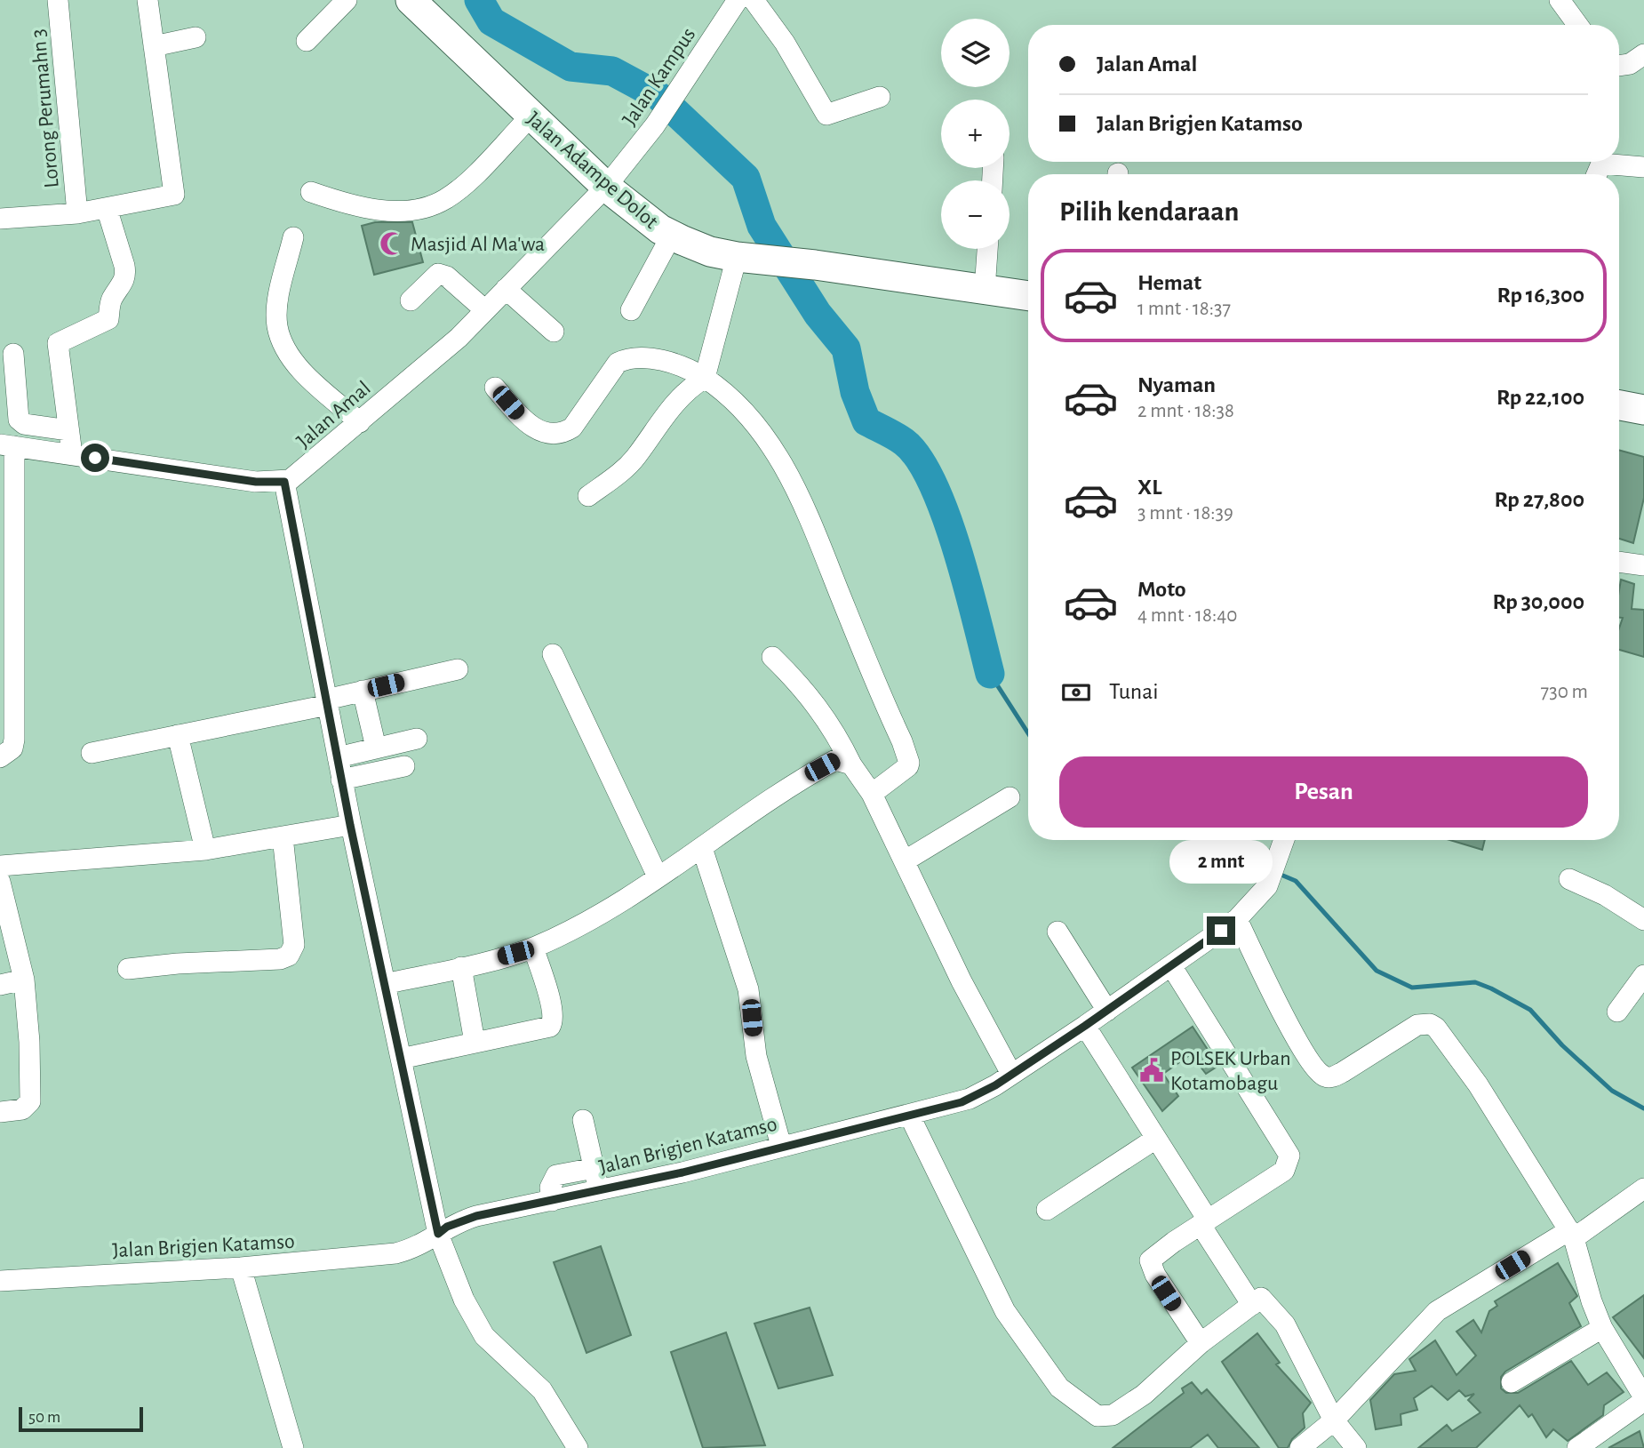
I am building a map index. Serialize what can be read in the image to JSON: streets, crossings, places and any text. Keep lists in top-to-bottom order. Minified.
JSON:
{"streets":{"highway":["Jalan Adampe Dolot"],"street":["Jalan Kampus","Lorong Perumahn 3","Jalan Amal","Jalan Brigjen Katamso"]},"crossings":[["Jalan Kampus","Jalan Adampe Dolot"],["Jalan Kampus","Jalan Amal"],["Jalan Adampe Dolot","Jalan Amal"]],"places":{"mosque":["Masjid Al Ma'wa"],"public building":["POLSEK Urban Kotamobagu"]},"scale_bar":"50 m","page":{"map_buttons":["+","−"],"banner":["Jalan Amal","Jalan Brigjen Katamso"],"heading":"Pilih kendaraan","list":[{"name":"Hemat","note":"1 mnt · 18:37","value":"Rp 16,300"},{"name":"Nyaman","note":"2 mnt · 18:38","value":"Rp 22,100"},{"name":"XL","note":"3 mnt · 18:39","value":"Rp 27,800"},{"name":"Moto","note":"4 mnt · 18:40","value":"Rp 30,000"}],"pay":["Tunai","730 m"],"buttons":"Pesan","bubble":"2 mnt","scale":"50 m"}}
